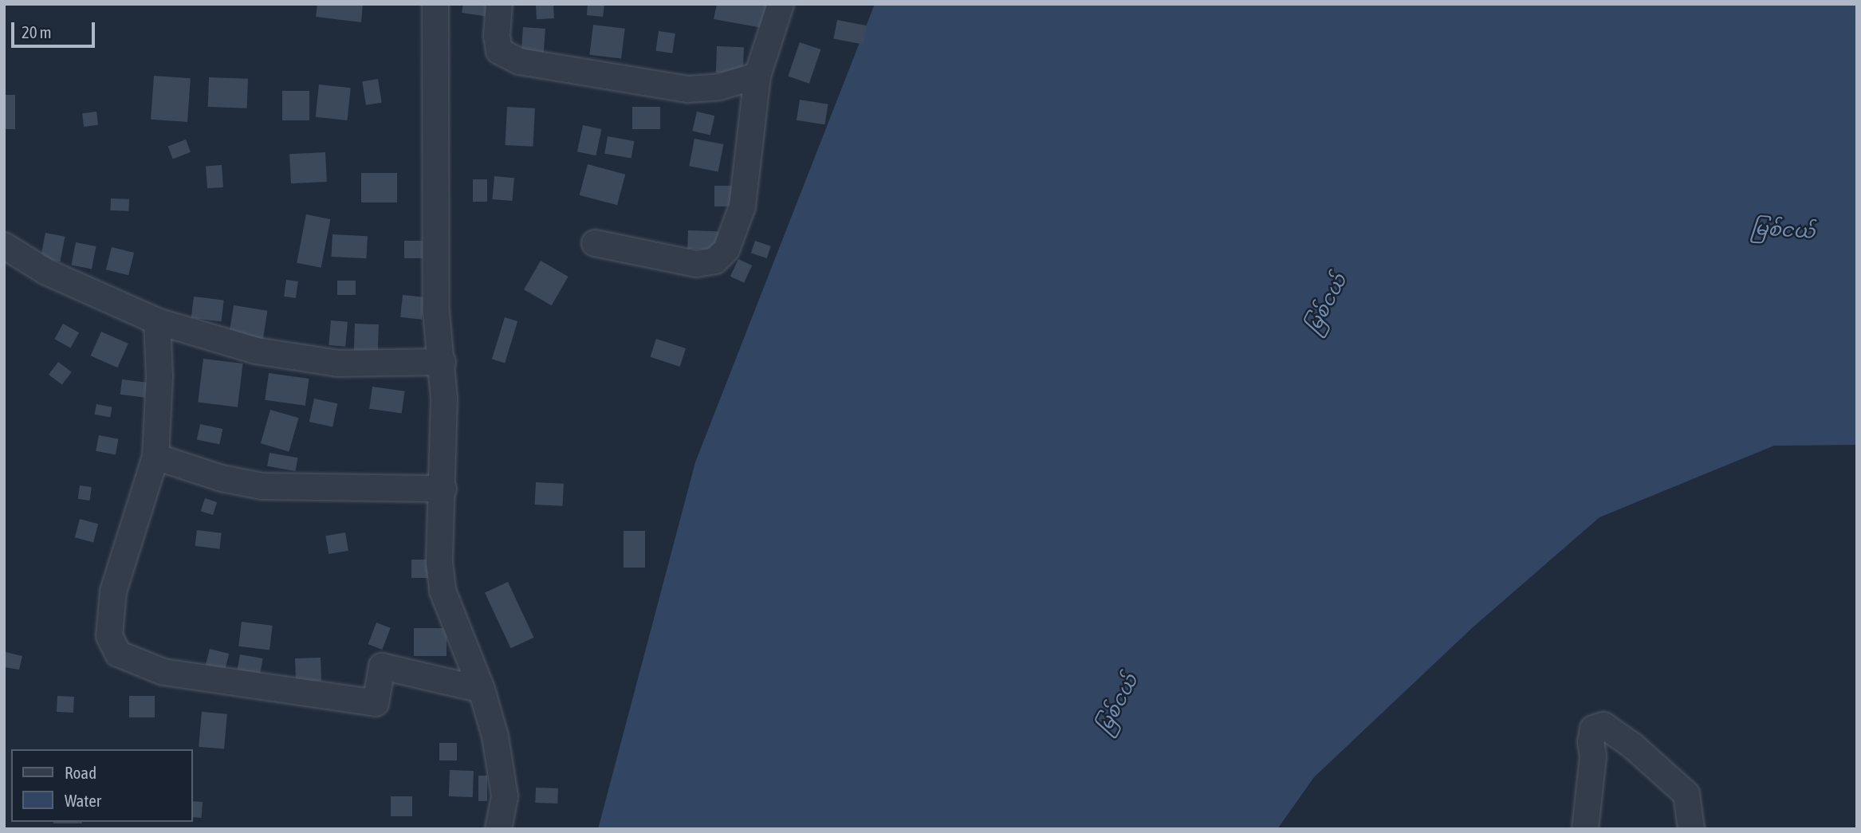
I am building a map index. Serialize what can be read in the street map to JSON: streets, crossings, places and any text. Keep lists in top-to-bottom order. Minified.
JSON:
{"water":["မြစ်ငယ်"],"legend":["Road","Water"],"scale_bar":"20 m"}
